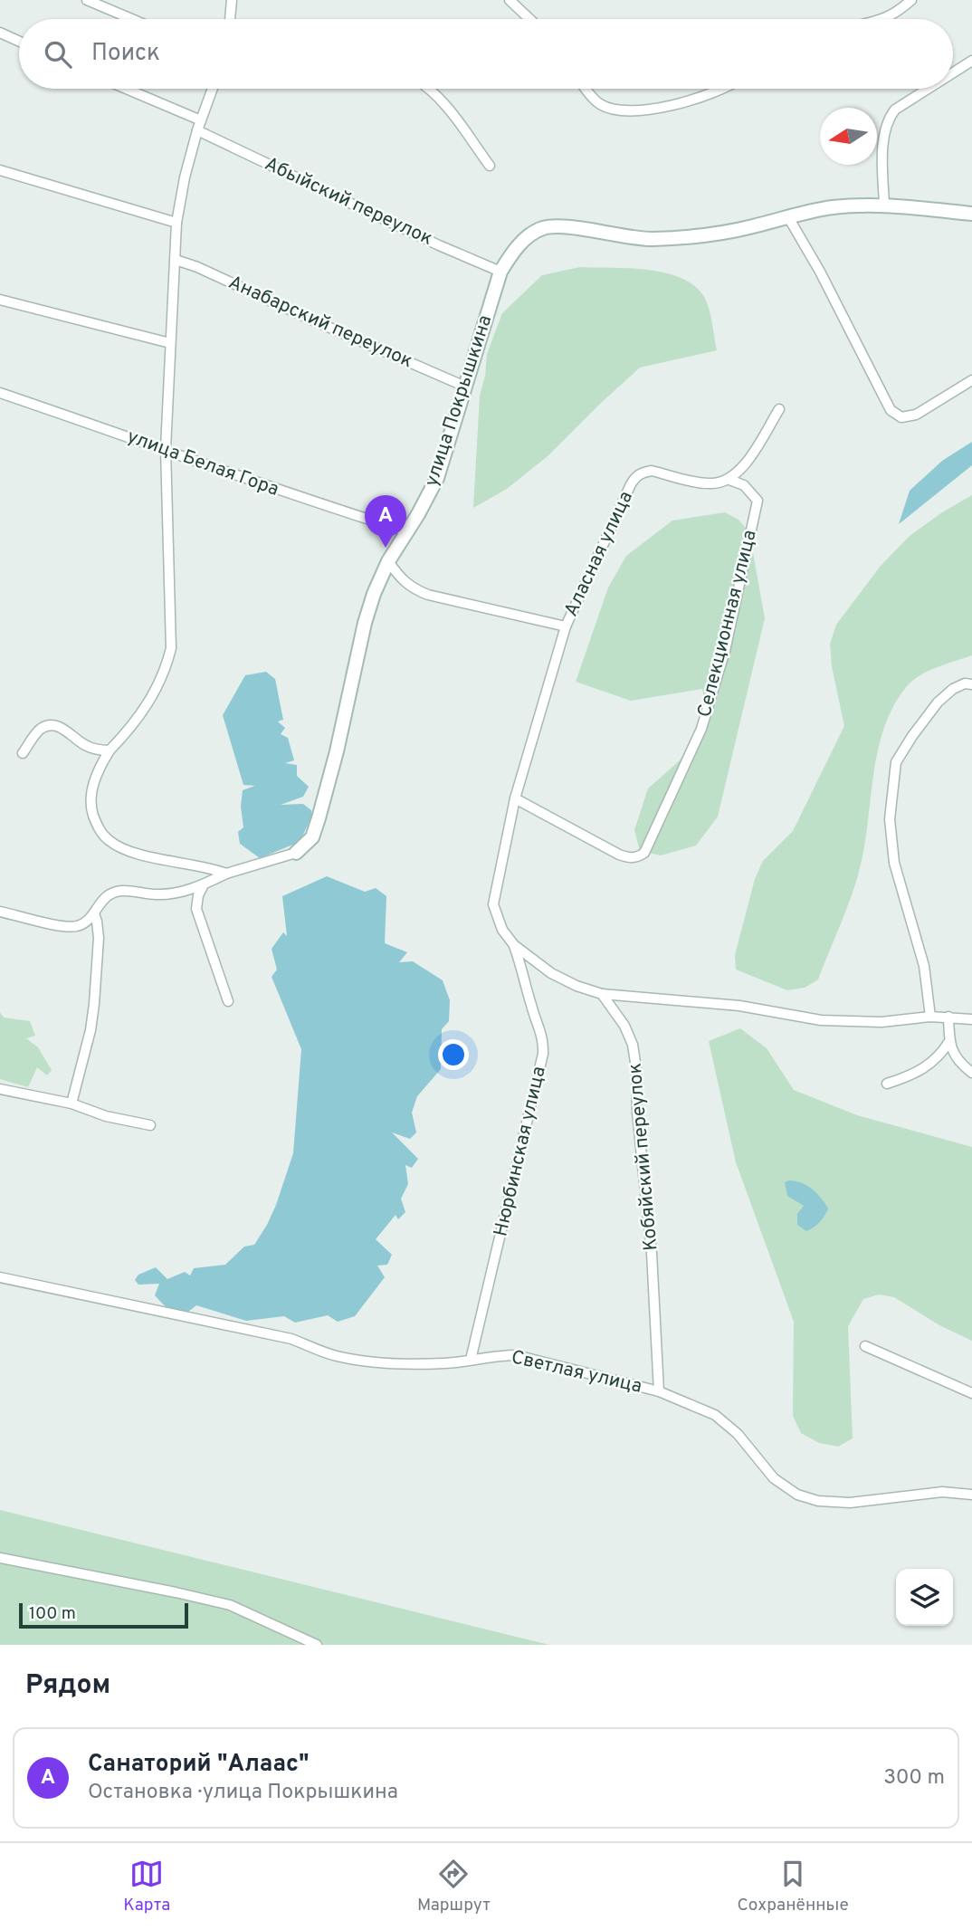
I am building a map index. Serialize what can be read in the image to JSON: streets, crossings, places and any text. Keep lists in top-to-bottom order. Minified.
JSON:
{"streets":{"street":["Абыйский переулок","Анабарский переулок","улица Покрышкина","улица Белая Гора","Аласная улица","Селекционная улица","Нюрбинская улица","Кобяйский переулок","Светлая улица"]},"crossings":[["Абыйский переулок","улица Покрышкина"],["Анабарский переулок","улица Покрышкина"],["улица Покрышкина","улица Белая Гора"],["улица Покрышкина","Аласная улица"],["Аласная улица","Селекционная улица"],["Аласная улица","Нюрбинская улица"],["Нюрбинская улица","Светлая улица"],["Кобяйский переулок","Светлая улица"]],"scale_bar":"100 m","north":"left","page":{"search":"Поиск","pins":"A","scale":"100 m","heading":"Рядом","list":[{"mark":"A","name":"Санаторий \"Алаас\"","note":"Остановка · улица Покрышкина","value":"300 m"}],"nav":["Карта","Маршрут","Сохранённые"]}}
